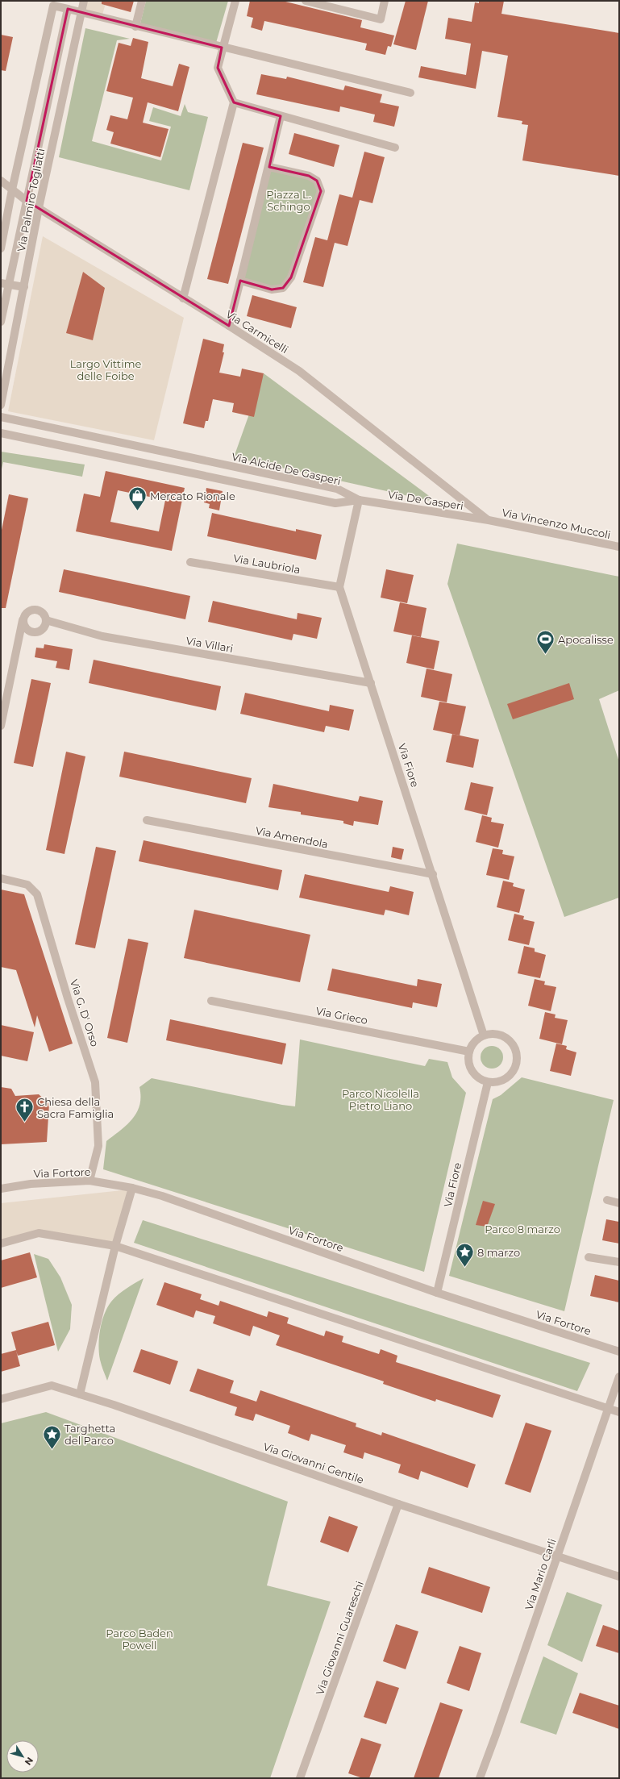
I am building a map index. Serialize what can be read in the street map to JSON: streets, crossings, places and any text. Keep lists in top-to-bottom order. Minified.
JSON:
{"streets":{"street":["Via Palmiro Togliatti","Via Carmicelli","Via Alcide De Gasperi","Via De Gasperi","Via Vincenzo Muccoli","Via Laubriola","Via Villari","Via Fiore","Via Amendola","Via G. D' Orso","Via Grieco","Via Fortore","Via Giovanni Gentile","Via Mario Carli","Via Giovanni Guareschi"]},"crossings":[["Via Palmiro Togliatti","Via Carmicelli"],["Via Carmicelli","Via De Gasperi"],["Via Carmicelli","Via Vincenzo Muccoli"],["Via Alcide De Gasperi","Via De Gasperi"],["Via De Gasperi","Via Vincenzo Muccoli"],["Via Laubriola","Via Fiore"],["Via Villari","Via Fiore"],["Via Fiore","Via Amendola"],["Via Fiore","Via Grieco"],["Via Fiore","Via Fortore"],["Via G. D' Orso","Via Fortore"],["Via Giovanni Gentile","Via Mario Carli"],["Via Giovanni Gentile","Via Giovanni Guareschi"]],"parks":["Piazza L. Schingo","Largo Vittime delle Foibe","Parco Nicolella Pietro Liano","Parco 8 marzo","Parco Baden Powell"],"places":{"shop":["Mercato Rionale"],"sports":["Apocalisse"],"church":["Chiesa della Sacra Famiglia"],"place":["8 marzo","Targhetta del Parco"]},"north":"bottom right"}
